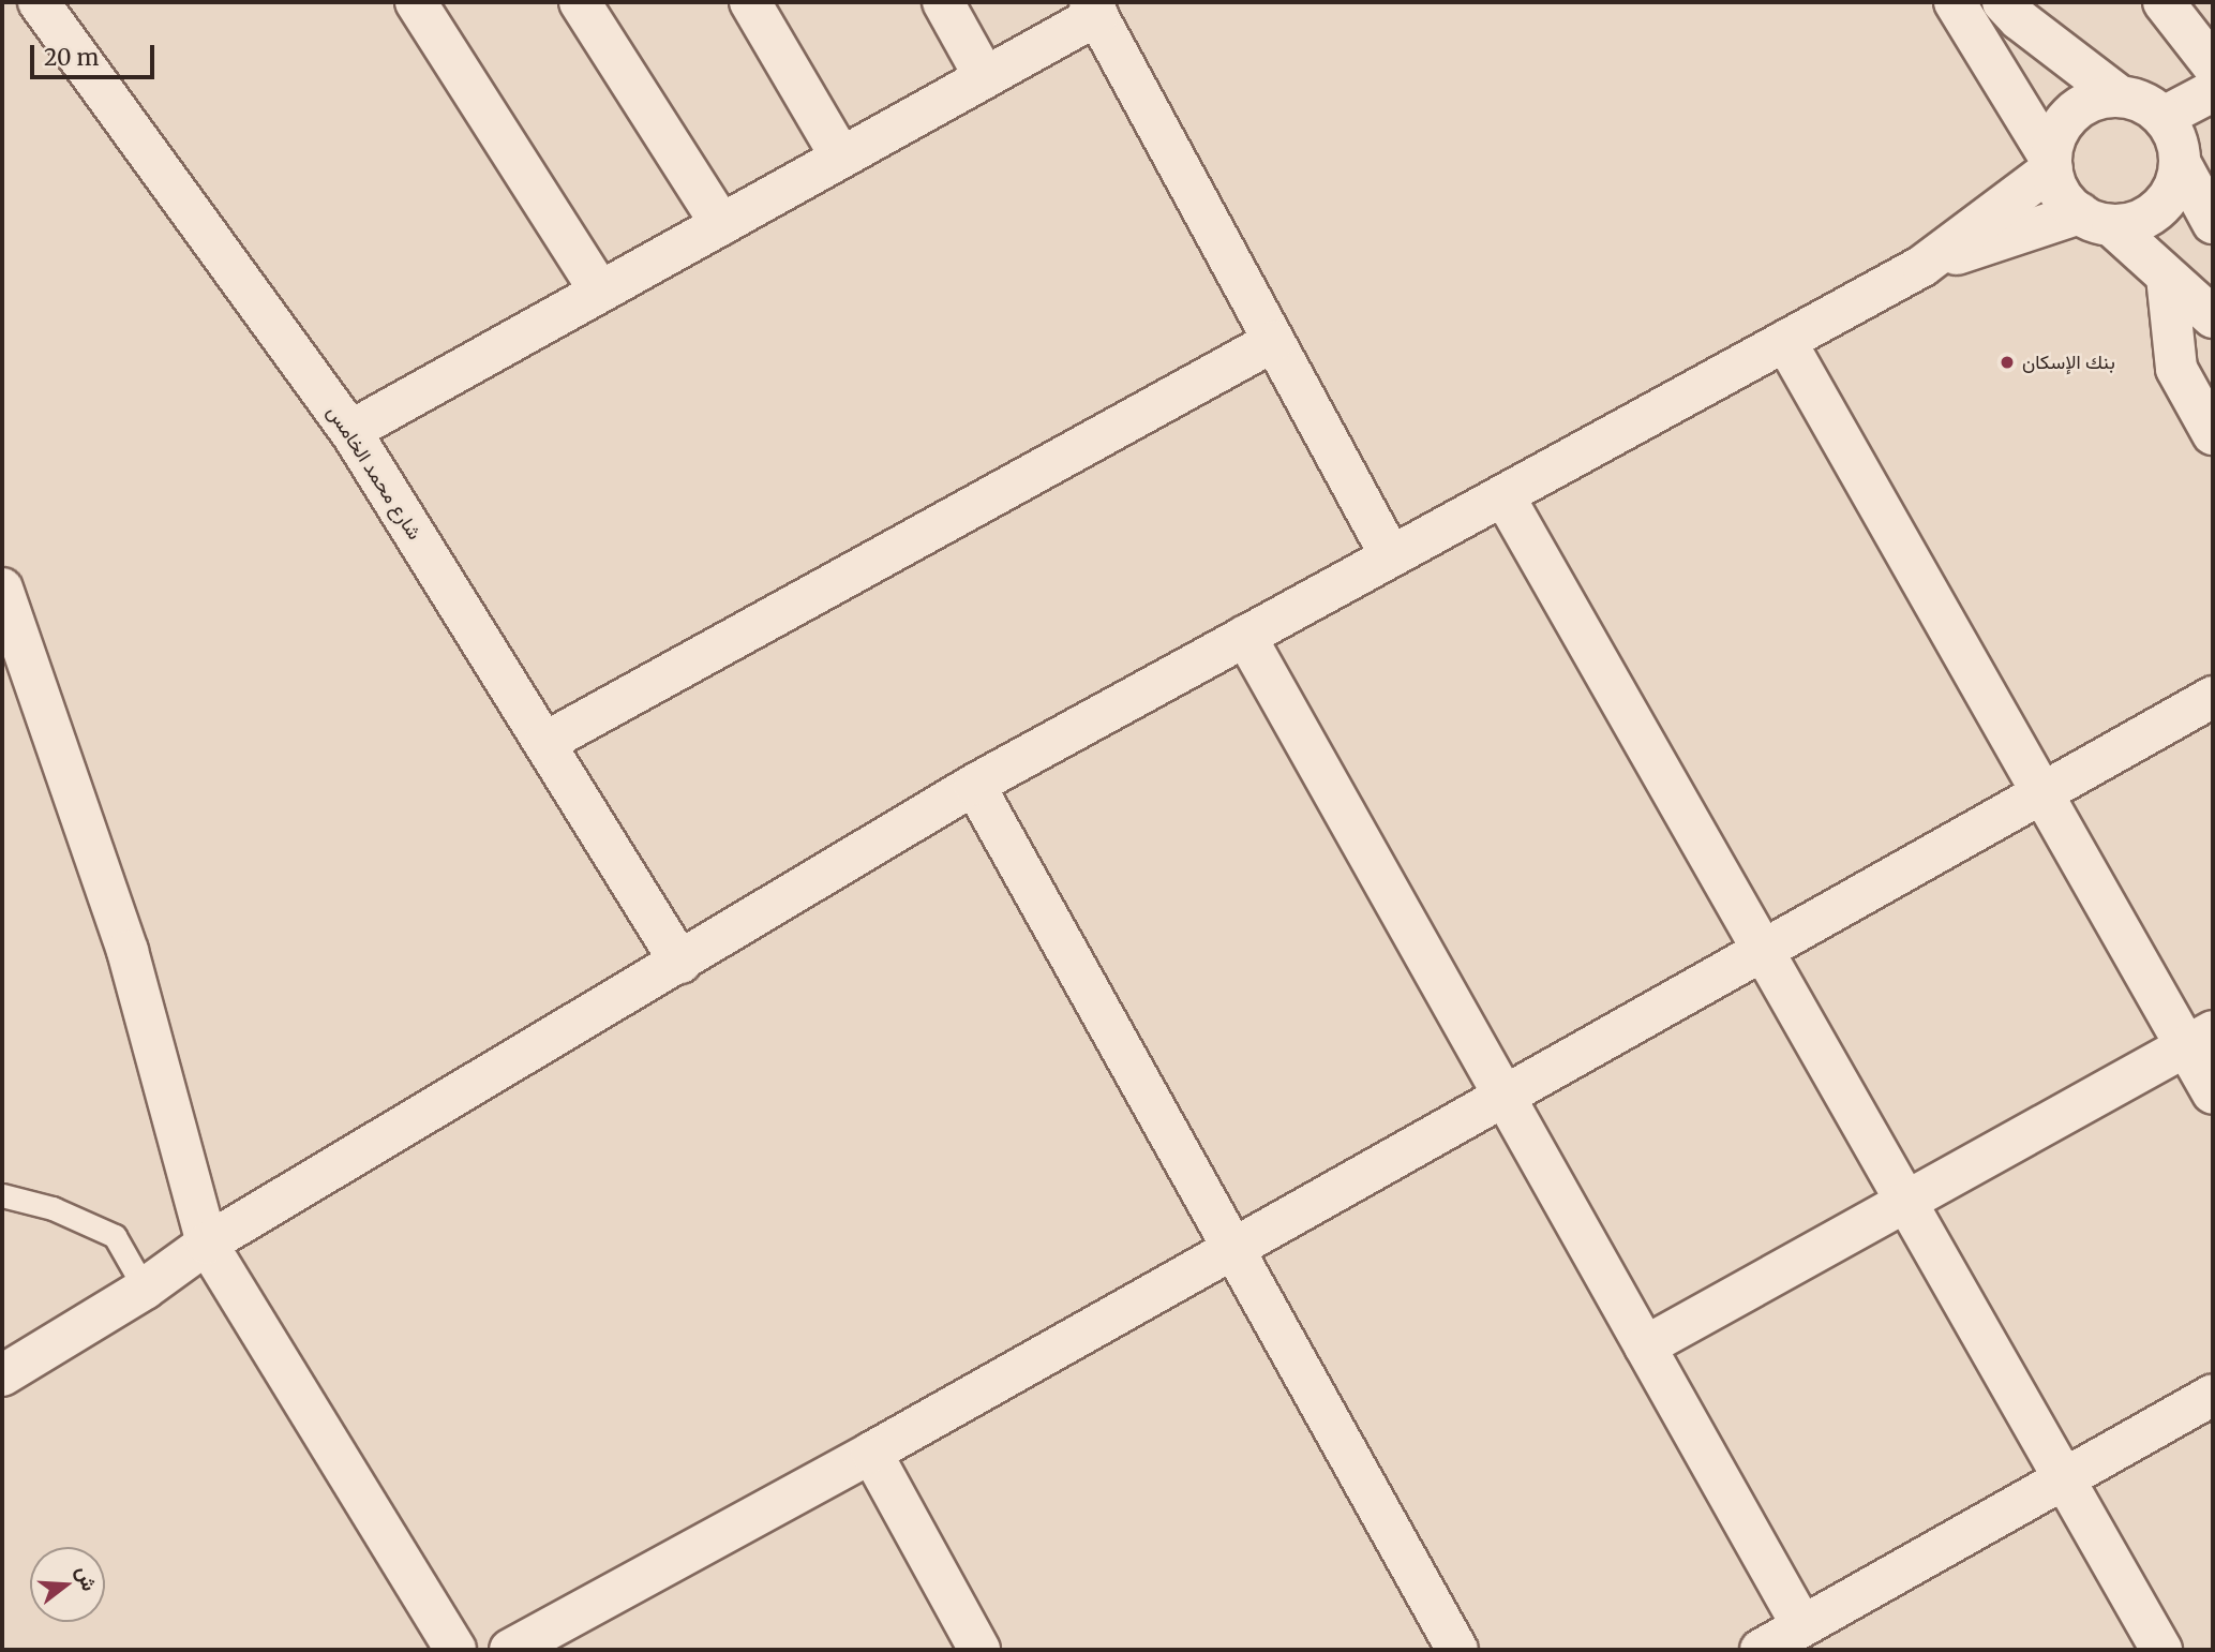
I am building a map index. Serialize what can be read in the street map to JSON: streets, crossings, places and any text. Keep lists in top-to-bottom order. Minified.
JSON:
{"streets":{"street":["شارع محمد الخامس"]},"places":["بنك الإسكان"],"scale_bar":"20 m","north":"right"}
